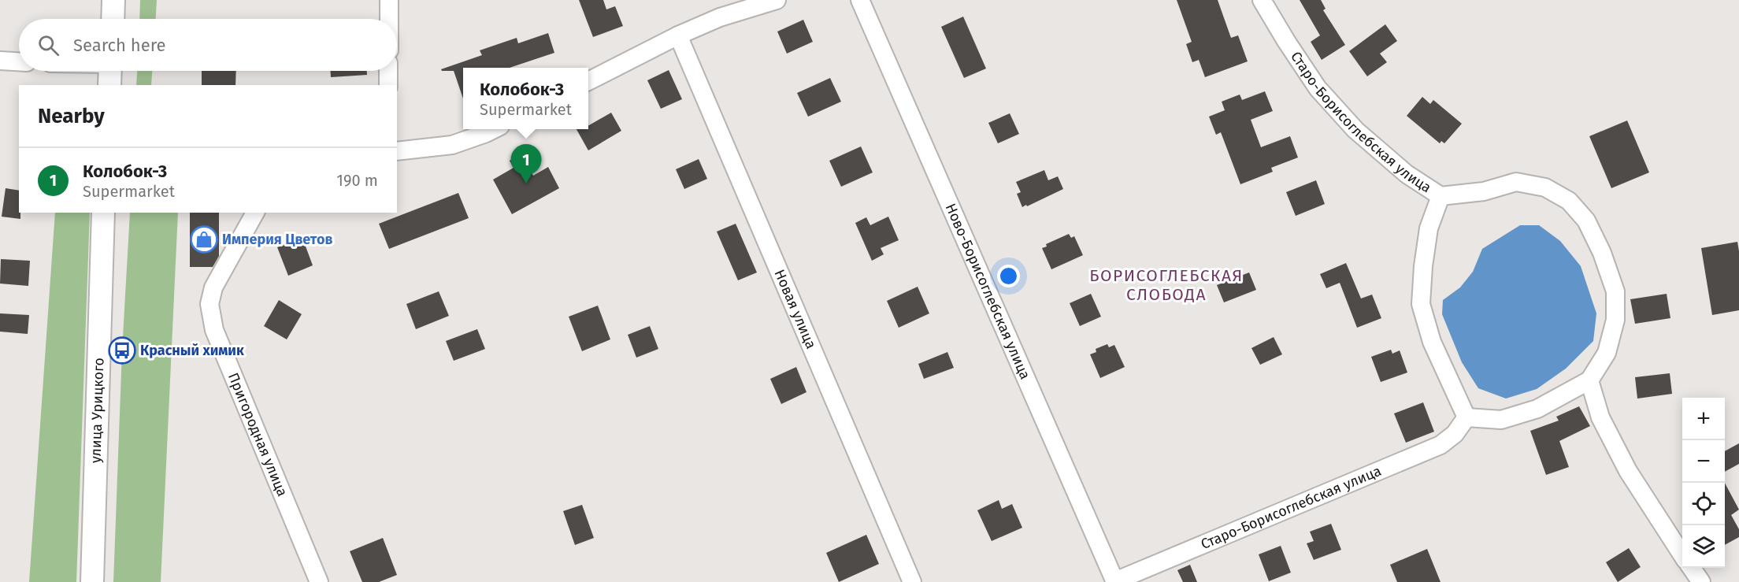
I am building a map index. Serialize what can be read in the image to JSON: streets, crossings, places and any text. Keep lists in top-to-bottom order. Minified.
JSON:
{"streets":{"main road":["улица Урицкого"],"street":["Старо-Борисоглебская улица","Ново-Борисоглебская улица","Новая улица","Пригородная улица"]},"crossings":[["Старо-Борисоглебская улица","Ново-Борисоглебская улица"]],"districts":["БОРИСОГЛЕБСКАЯ СЛОБОДА"],"places":{"shop":["Империя Цветов"],"bus stop":["Красный химик"]},"page":{"search":"Search here","popup":["Колобок-3","Supermarket"],"heading":"Nearby","pins":"1","list":[{"mark":"1","name":"Колобок-3","note":"Supermarket","value":"190 m"}],"map_buttons":["+","−"]}}
